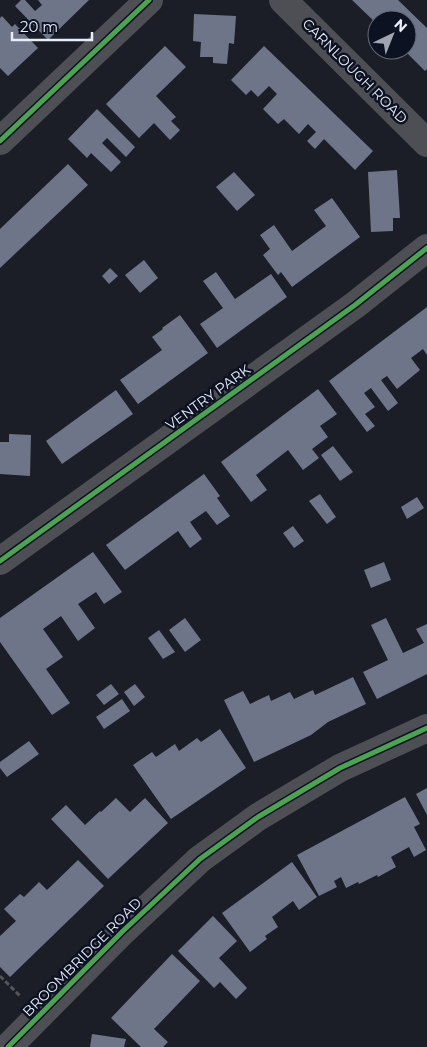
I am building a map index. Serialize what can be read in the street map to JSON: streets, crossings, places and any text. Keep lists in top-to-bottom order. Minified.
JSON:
{"streets":{"street":["CARNLOUGH ROAD","VENTRY PARK","BROOMBRIDGE ROAD"]},"scale_bar":"20 m","north":"top right"}
